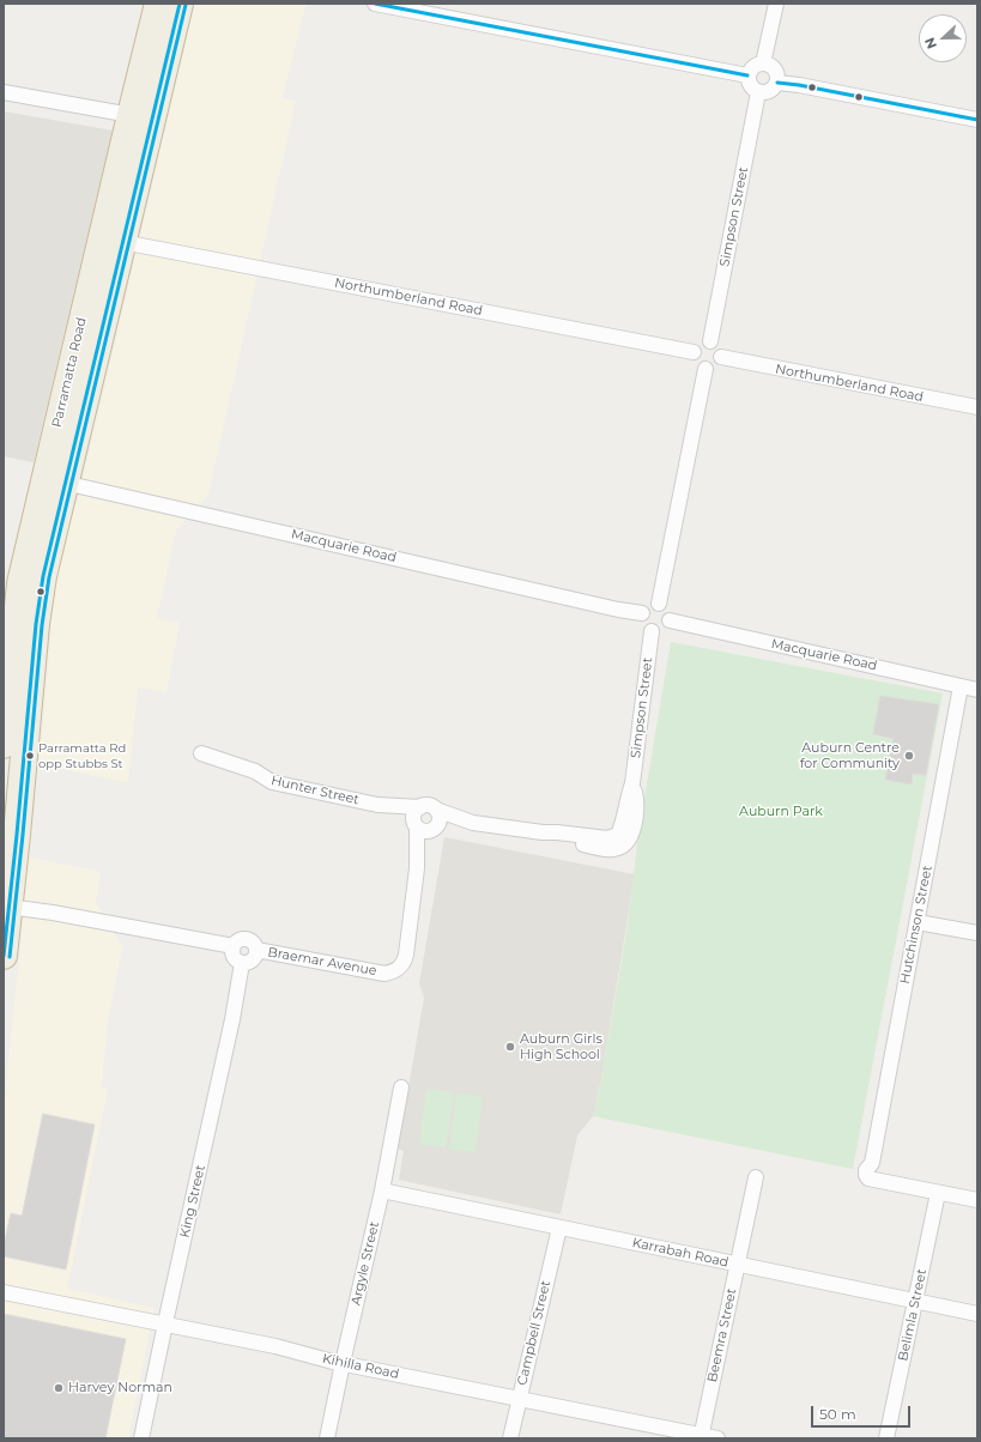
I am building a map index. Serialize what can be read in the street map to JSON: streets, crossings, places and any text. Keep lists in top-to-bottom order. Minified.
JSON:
{"streets":{"highway":["Parramatta Road"],"street":["Simpson Street","Northumberland Road","Macquarie Road","Hunter Street","Hutchinson Street","Braemar Avenue","King Street","Karrabah Road","Argyle Street","Belimla Street","Campbell Street","Beemra Street","Kihilla Road"]},"crossings":[["Simpson Street","Northumberland Road"],["Simpson Street","Macquarie Road"],["Northumberland Road","Parramatta Road"],["Parramatta Road","Macquarie Road"],["Macquarie Road","Hutchinson Street"],["Hunter Street","Braemar Avenue"],["Hutchinson Street","Belimla Street"],["Braemar Avenue","King Street"],["King Street","Kihilla Road"],["Karrabah Road","Argyle Street"],["Karrabah Road","Belimla Street"],["Karrabah Road","Campbell Street"],["Karrabah Road","Beemra Street"],["Argyle Street","Kihilla Road"],["Campbell Street","Kihilla Road"],["Beemra Street","Kihilla Road"]],"parks":["Auburn Park"],"places":["Parramatta Rd opp Stubbs St","Auburn Centre for Community","Auburn Girls High School","Harvey Norman"],"scale_bar":"50 m","north":"left"}
